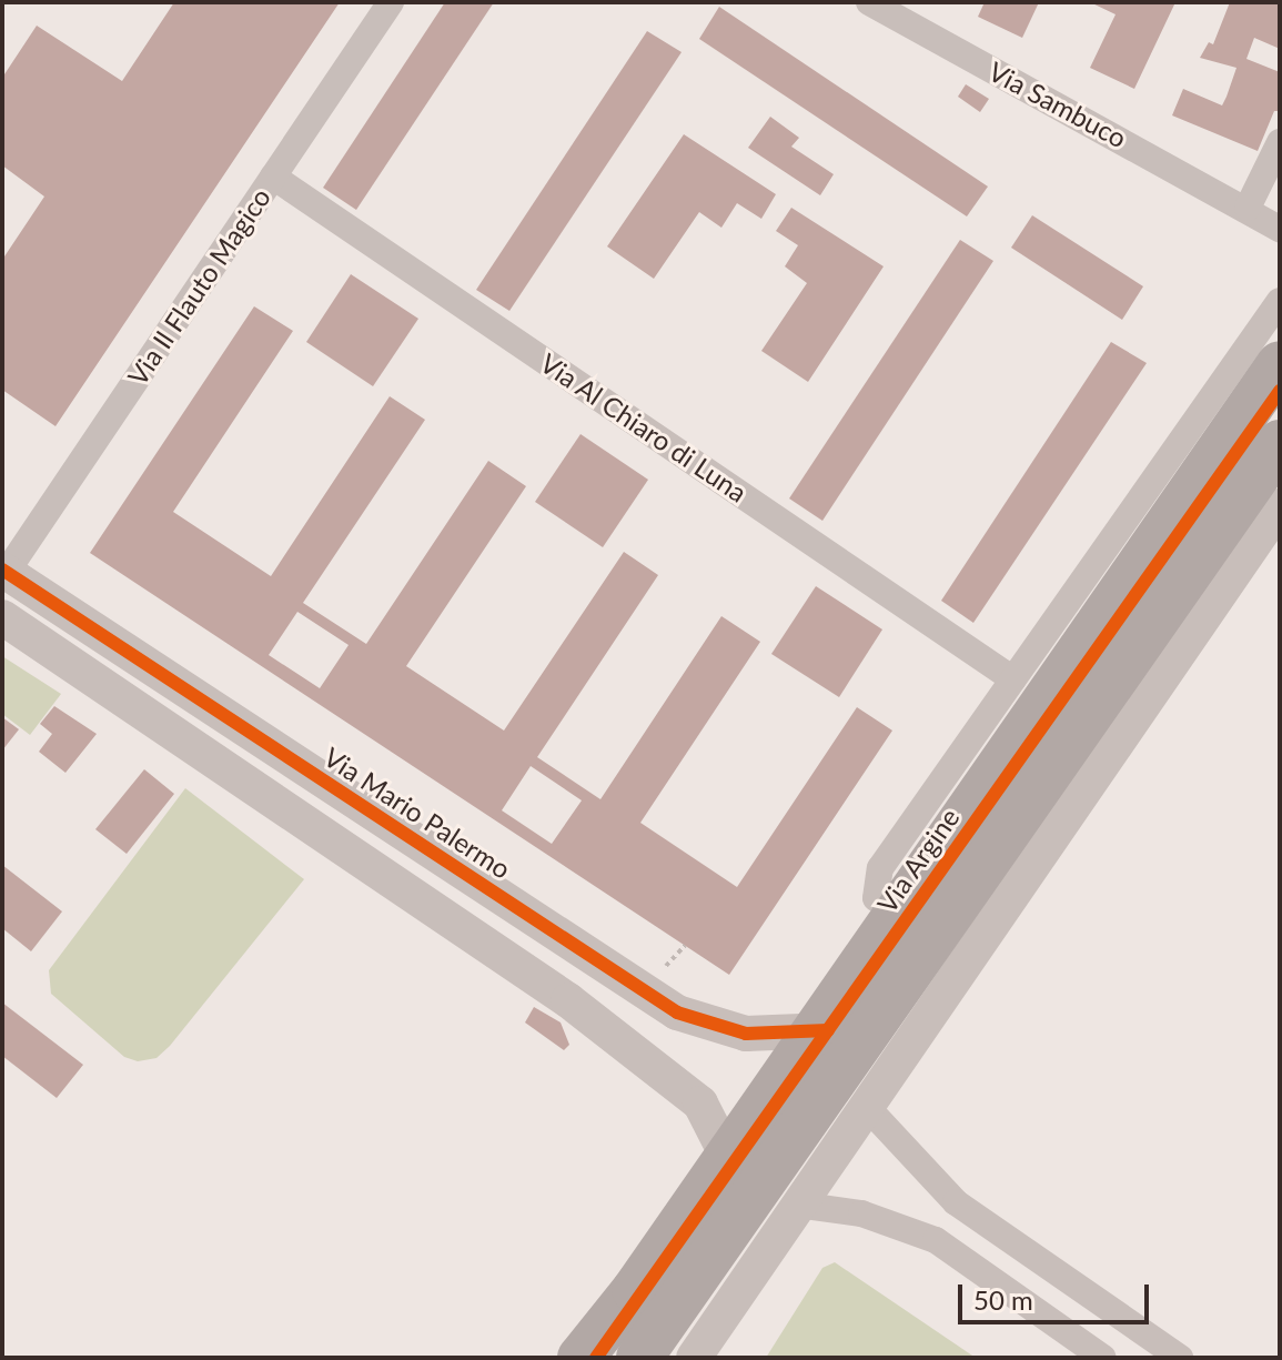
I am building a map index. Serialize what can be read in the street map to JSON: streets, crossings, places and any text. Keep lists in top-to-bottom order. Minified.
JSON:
{"streets":{"street":["Via Sambuco","Via Il Flauto Magico","Via Al Chiaro di Luna","Via Mario Palermo","Via Argine"]},"crossings":[["Via Il Flauto Magico","Via Al Chiaro di Luna"],["Via Il Flauto Magico","Via Mario Palermo"],["Via Mario Palermo","Via Argine"]],"scale_bar":"50 m"}
